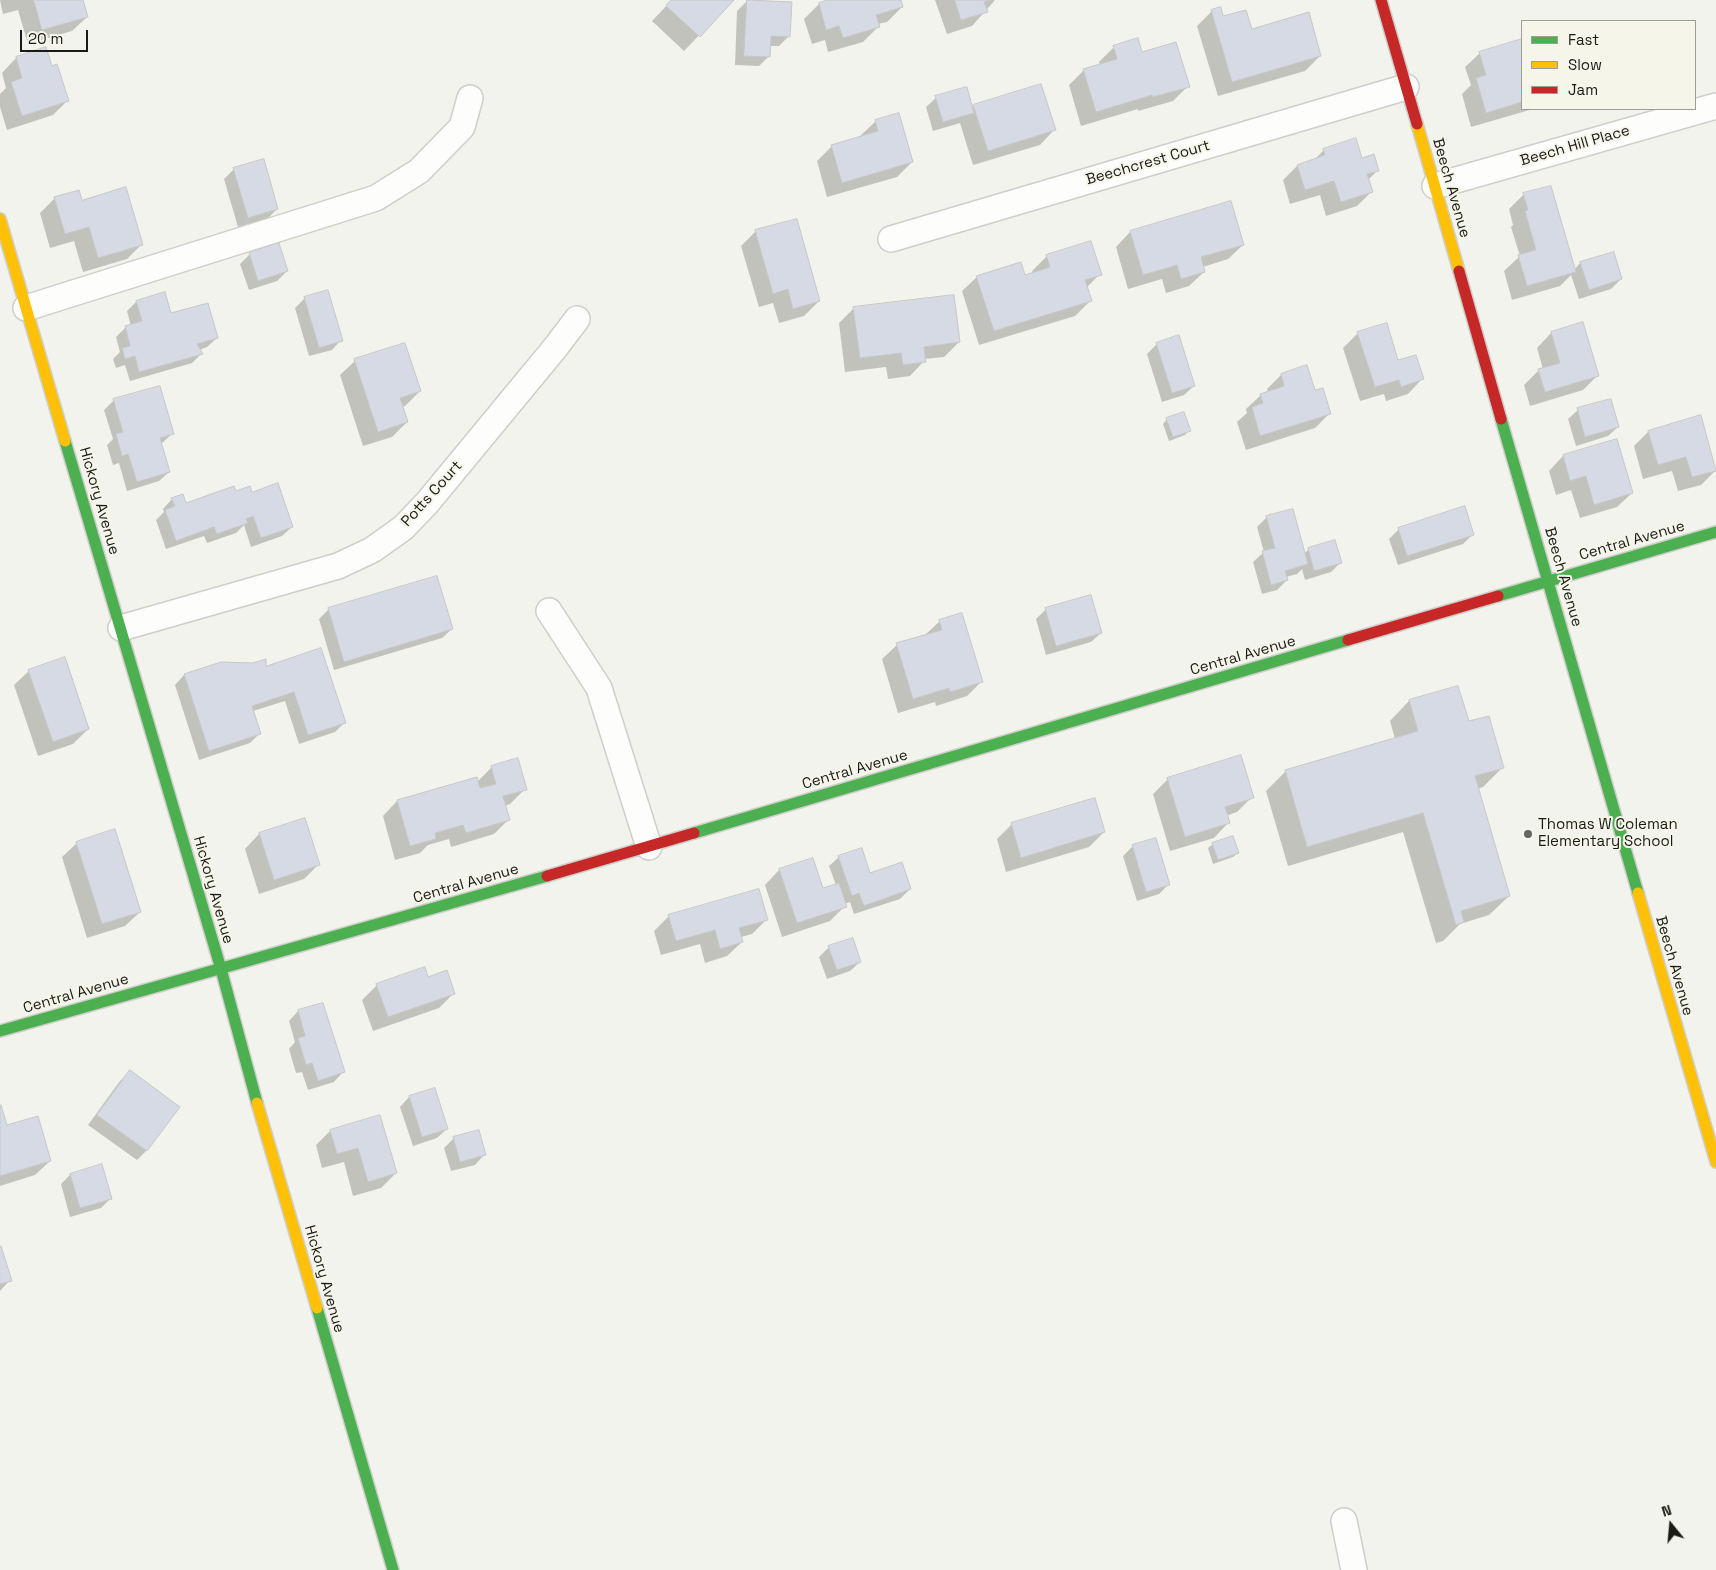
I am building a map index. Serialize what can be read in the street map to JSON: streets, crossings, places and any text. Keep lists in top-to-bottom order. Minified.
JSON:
{"streets":{"street":["Beech Hill Place","Beechcrest Court","Beech Avenue","Potts Court","Hickory Avenue","Central Avenue"]},"crossings":[["Beech Hill Place","Beech Avenue"],["Beechcrest Court","Beech Avenue"],["Beech Avenue","Central Avenue"],["Potts Court","Hickory Avenue"],["Hickory Avenue","Central Avenue"]],"places":["Thomas W Coleman Elementary School"],"legend":["Fast","Slow","Jam"],"scale_bar":"20 m","north":"top"}
